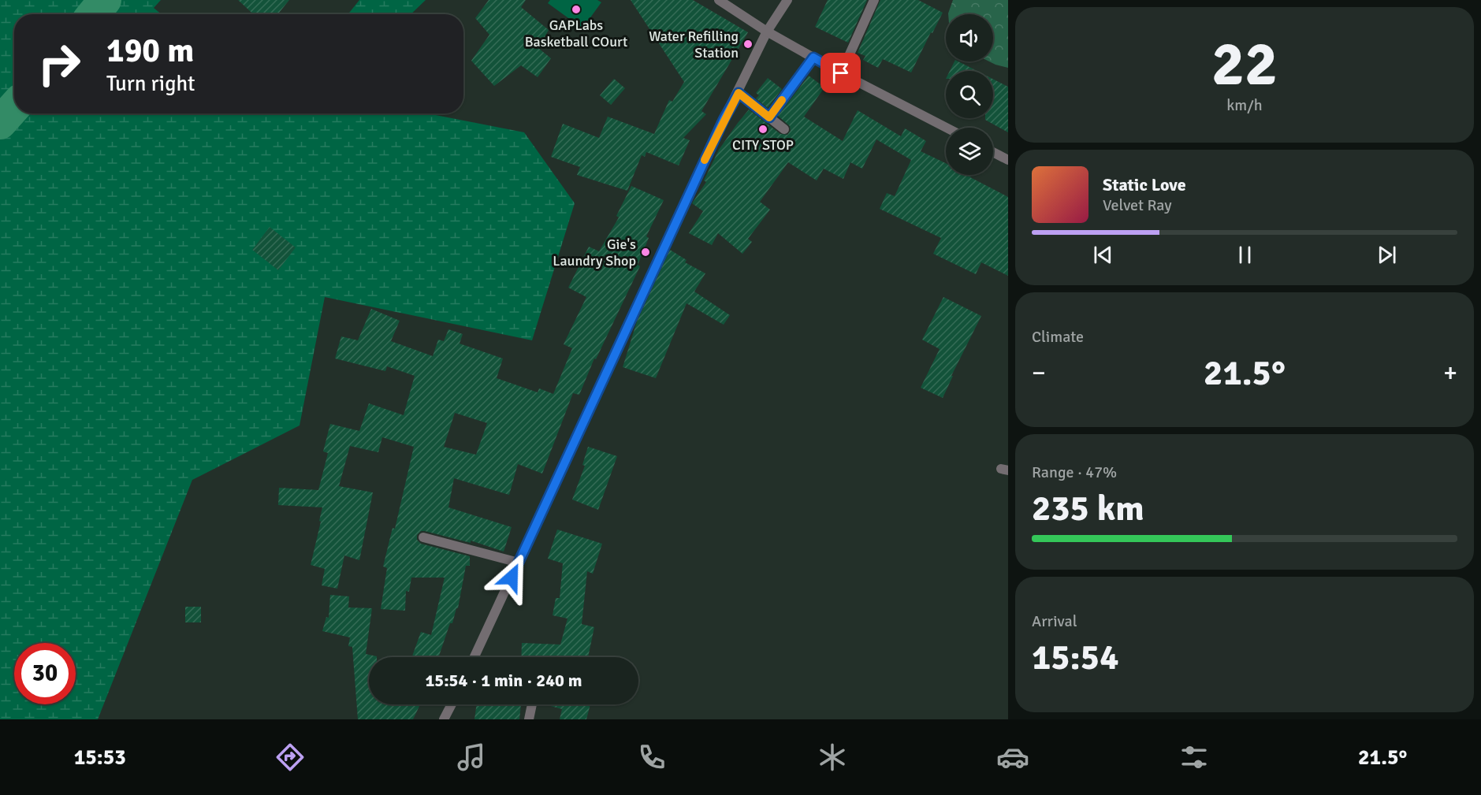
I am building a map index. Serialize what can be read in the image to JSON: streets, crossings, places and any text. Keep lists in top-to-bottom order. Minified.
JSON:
{"places":["GAPLabs Basketball COurt","Water Refilling Station","CITY STOP","Gie's Laundry Shop"],"page":{"tile":[["22","km/h"],"Climate",["Range · 47%","235 km"],["Arrival","15:54"]],"turn":["190 m","Turn right"],"song":["Static Love","Velvet Ray"],"heat":["−","21.5°","+"],"limit":"30","trip":"15:54 · 1 min · 240 m","tabs":["15:53","21.5°"]}}
